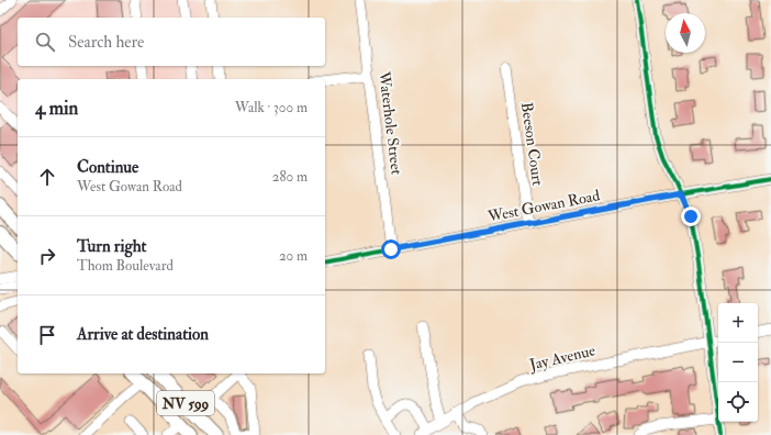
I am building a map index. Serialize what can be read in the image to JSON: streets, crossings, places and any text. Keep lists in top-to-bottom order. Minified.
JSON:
{"streets":{"main road":["NV 599"],"street":["Waterhole Street","Beeson Court","West Gowan Road","Jay Avenue"]},"crossings":[["Waterhole Street","West Gowan Road"],["Beeson Court","West Gowan Road"]],"north":"top","page":{"search":"Search here","heading":["4 min","Walk · 300 m"],"list":[["Continue","West Gowan Road","280 m"],["Turn right","Thom Boulevard","20 m"],"Arrive at destination"],"map_buttons":["+","−"]}}
